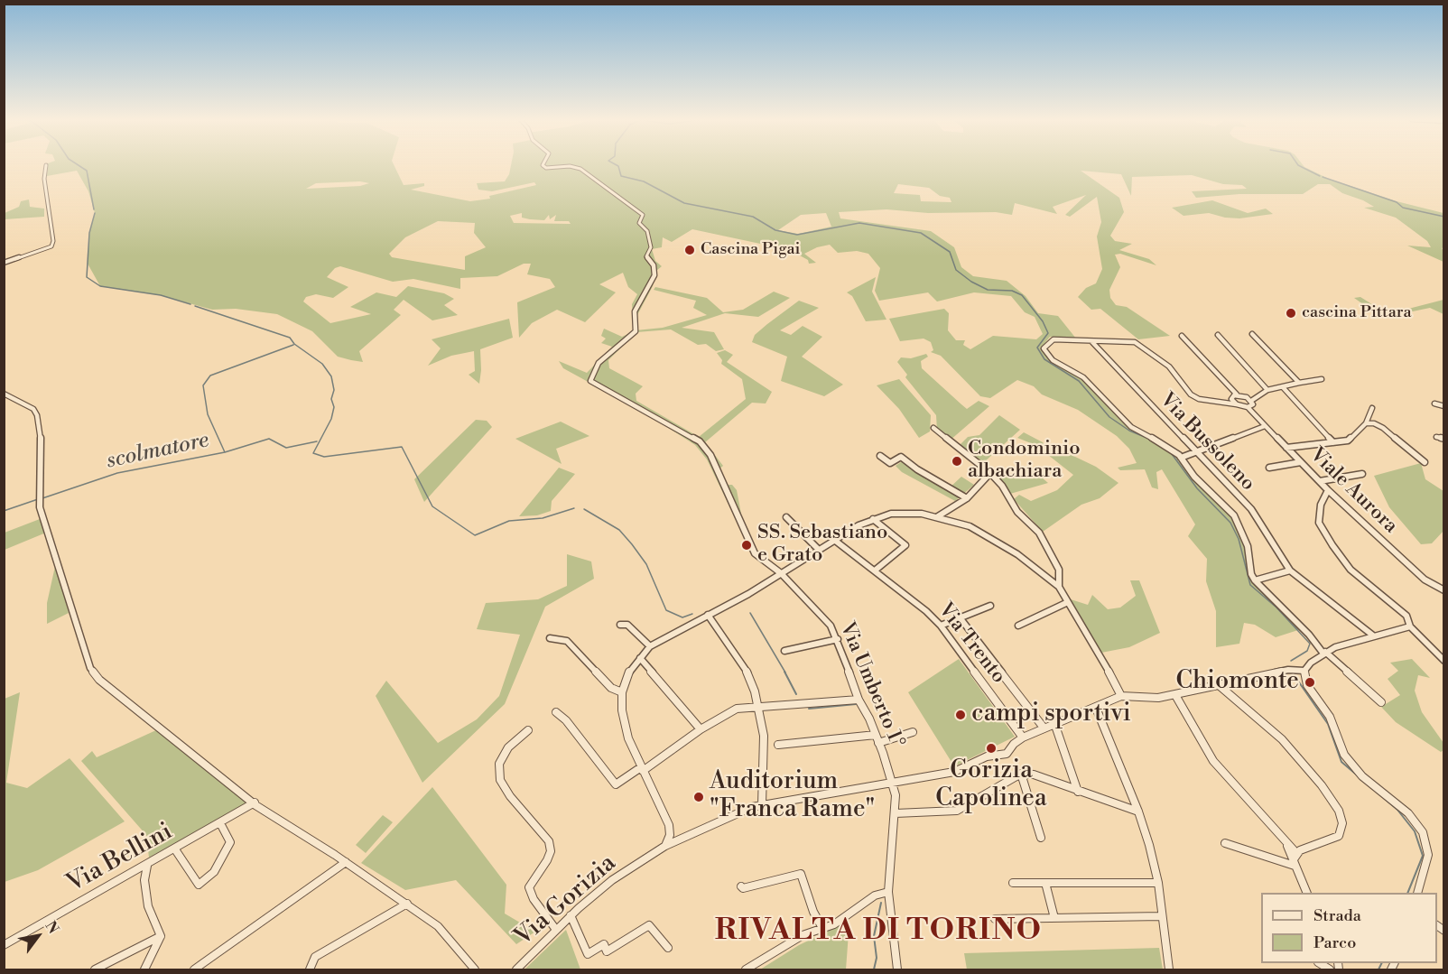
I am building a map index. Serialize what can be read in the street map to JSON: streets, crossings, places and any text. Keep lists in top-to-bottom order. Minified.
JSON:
{"streets":{"street":["Via Bussoleno","Viale Aurora","Via Trento","Via Umberto 1°","Via Bellini","Via Gorizia"]},"crossings":[["Via Trento","Via Gorizia"],["Via Umberto 1°","Via Gorizia"]],"districts":["RIVALTA DI TORINO"],"water":["scolmatore"],"places":["Cascina Pigai","cascina Pittara","Condominio albachiara","SS. Sebastiano e Grato","Chiomonte","campi sportivi","Gorizia Capolinea","Auditorium \"Franca Rame\""],"legend":["Strada","Parco"],"north":"top right"}
